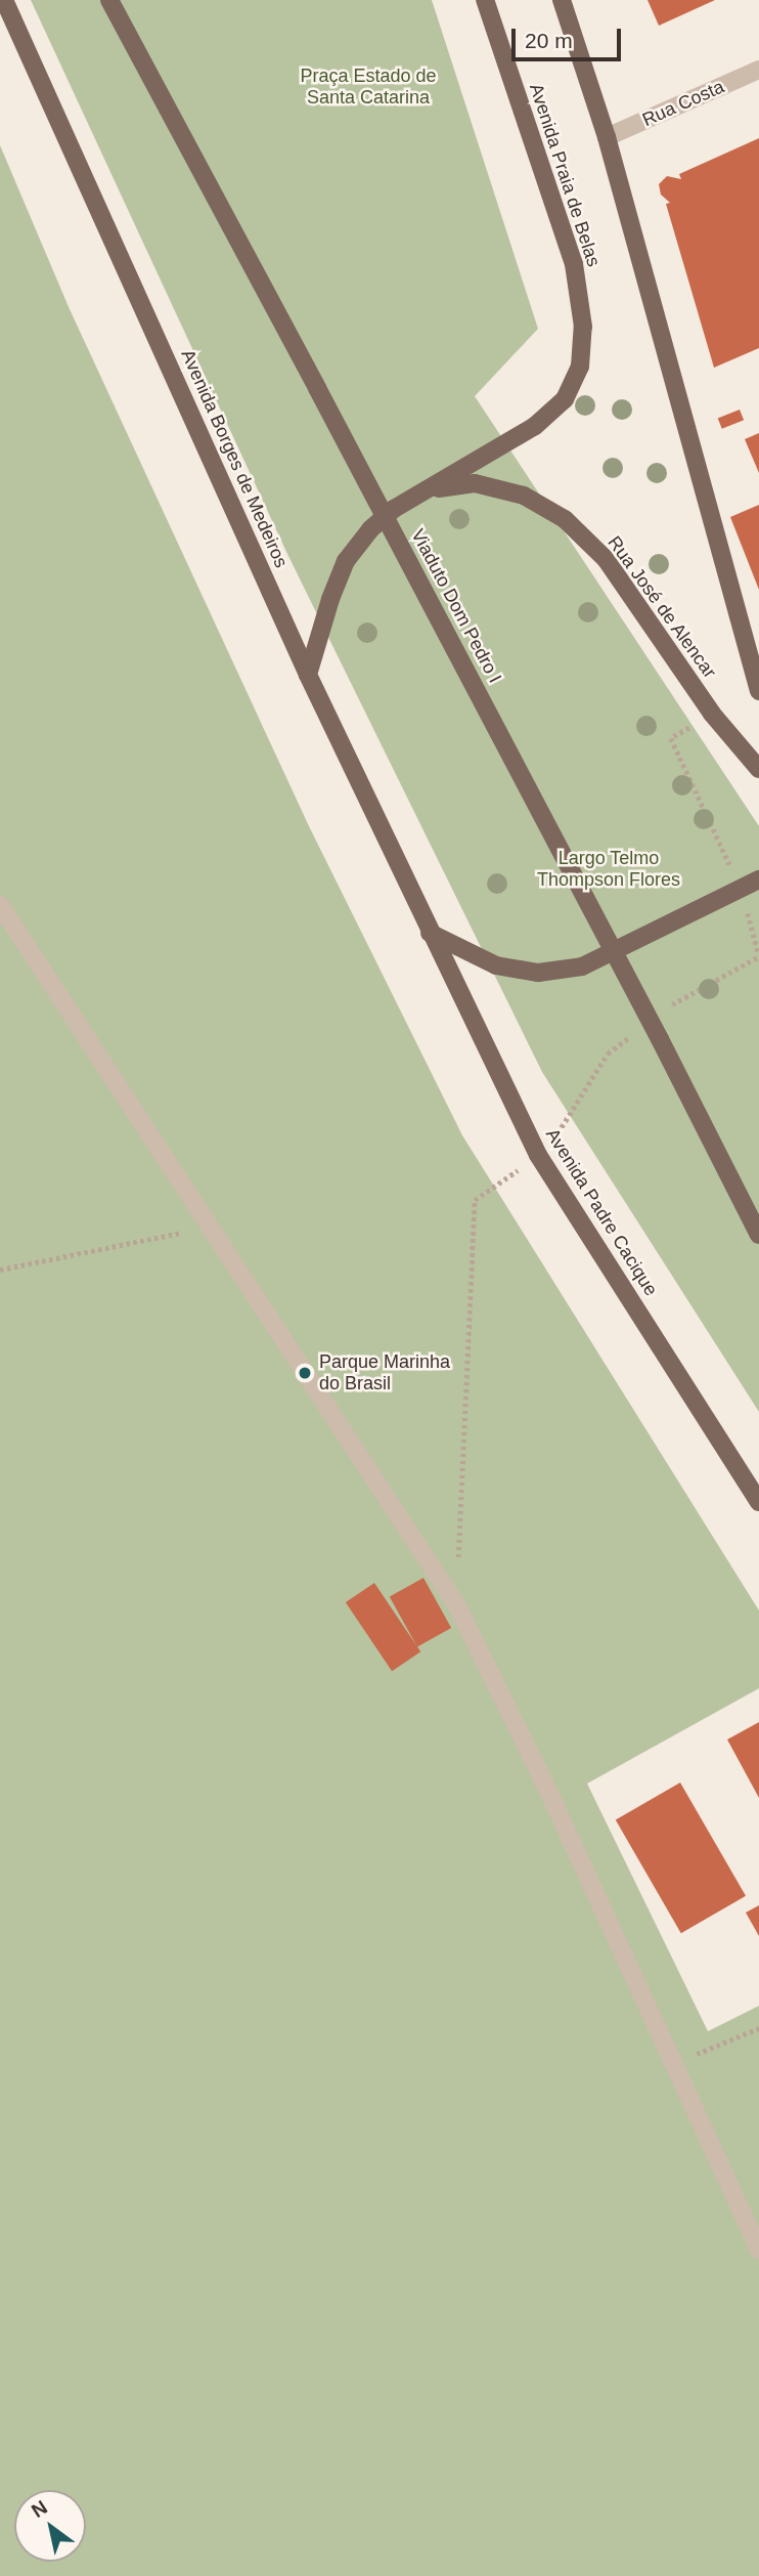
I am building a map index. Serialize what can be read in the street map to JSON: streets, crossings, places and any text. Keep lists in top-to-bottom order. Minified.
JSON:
{"streets":{"main road":["Avenida Praia de Belas","Avenida Borges de Medeiros","Viaduto Dom Pedro I","Rua José de Alencar","Avenida Padre Cacique"],"street":["Rua Costa"]},"crossings":[["Avenida Praia de Belas","Avenida Borges de Medeiros"],["Avenida Praia de Belas","Rua José de Alencar"],["Avenida Borges de Medeiros","Avenida Padre Cacique"]],"parks":["Praça Estado de Santa Catarina","Largo Telmo Thompson Flores"],"places":["Parque Marinha do Brasil"],"scale_bar":"20 m","north":"top left"}
